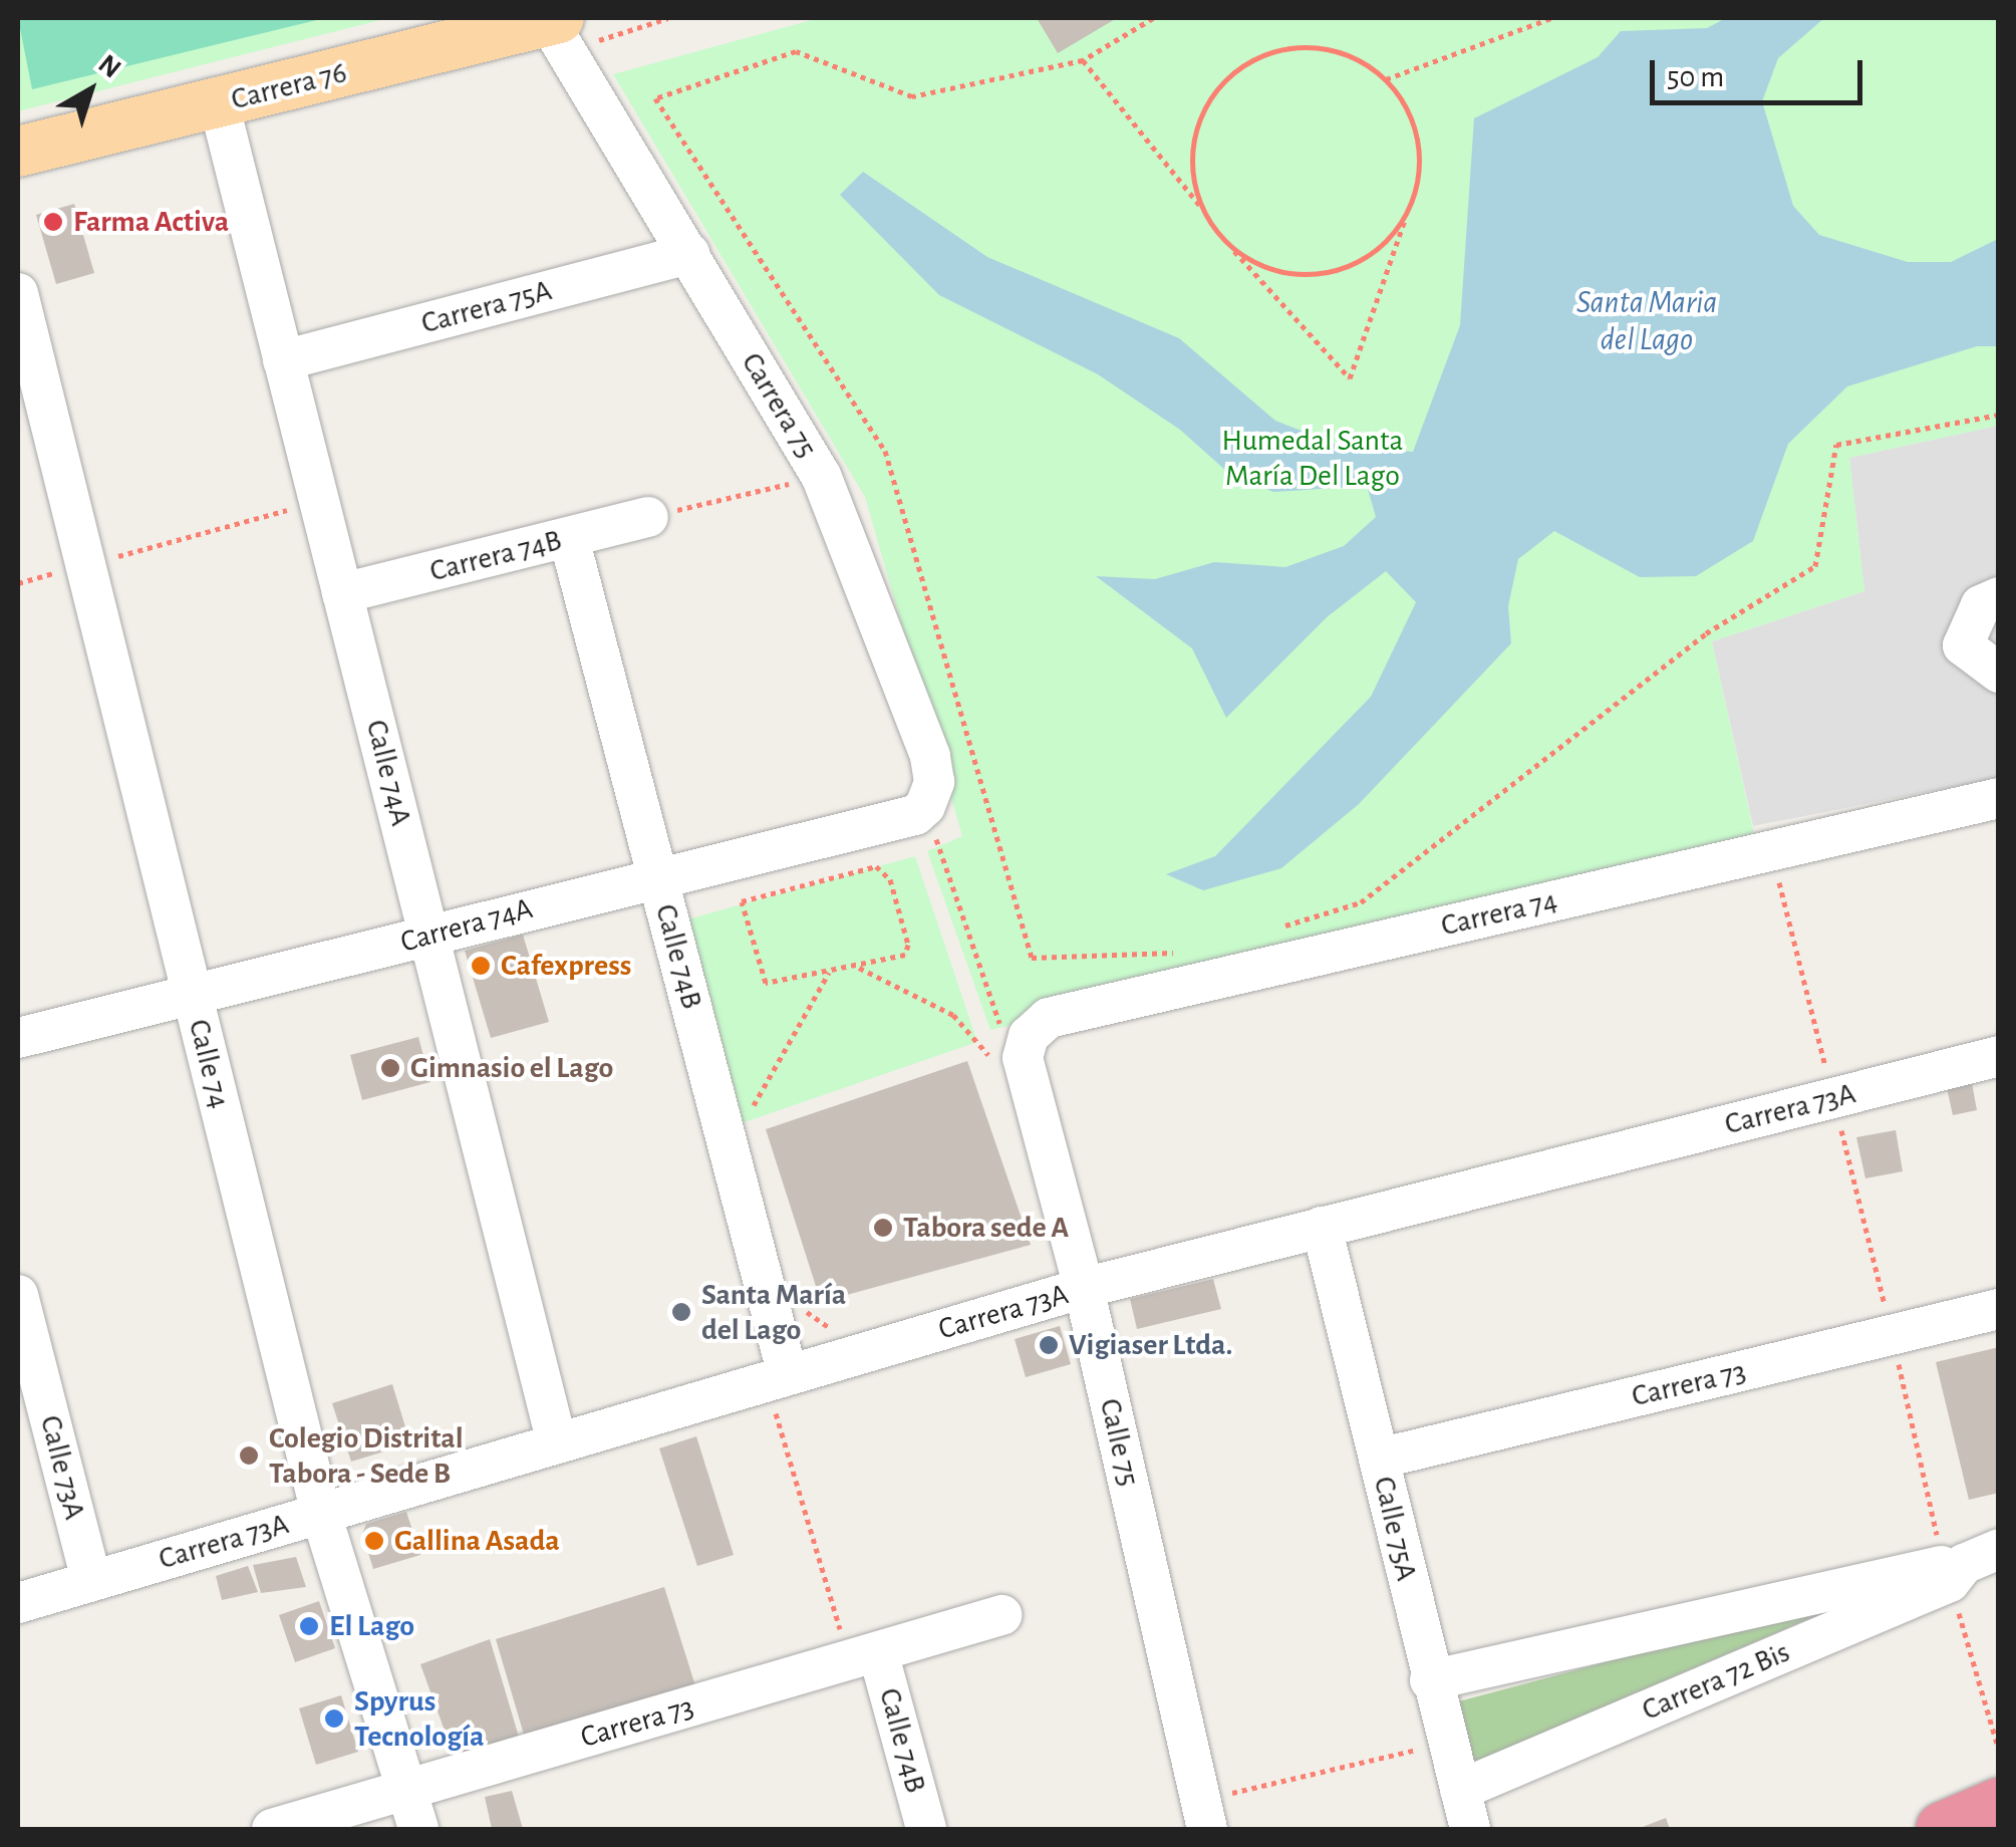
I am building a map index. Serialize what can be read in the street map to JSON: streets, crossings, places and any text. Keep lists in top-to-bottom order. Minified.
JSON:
{"streets":{"main road":["Carrera 76"],"street":["Carrera 75A","Carrera 75","Carrera 74B","Calle 74A","Carrera 74","Carrera 74A","Calle 74B","Calle 74","Carrera 73A","Carrera 73","Calle 75","Calle 73A","Calle 75A","Carrera 72 Bis"]},"crossings":[["Carrera 76","Carrera 75"],["Carrera 76","Calle 74A"],["Carrera 75A","Carrera 75"],["Carrera 75A","Calle 74A"],["Carrera 75","Carrera 74A"],["Carrera 74B","Calle 74A"],["Carrera 74B","Calle 74B"],["Calle 74A","Carrera 74A"],["Calle 74A","Carrera 73A"],["Carrera 74","Calle 75"],["Carrera 74A","Calle 74B"],["Carrera 74A","Calle 74"],["Calle 74B","Carrera 73A"],["Calle 74B","Carrera 73"],["Calle 74","Carrera 73A"],["Calle 74","Carrera 73"],["Carrera 73A","Calle 75"],["Carrera 73A","Calle 73A"],["Carrera 73A","Calle 75A"],["Carrera 73","Calle 75A"],["Calle 75A","Carrera 72 Bis"]],"water":["Santa Maria del Lago"],"parks":["Humedal Santa María Del Lago"],"places":["Farma Activa","Cafexpress","Gimnasio el Lago","Tabora sede A","Santa María del Lago","Vigiaser Ltda.","Colegio Distrital Tabora - Sede B","Gallina Asada","El Lago","Spyrus Tecnología"],"scale_bar":"50 m","north":"top right"}
